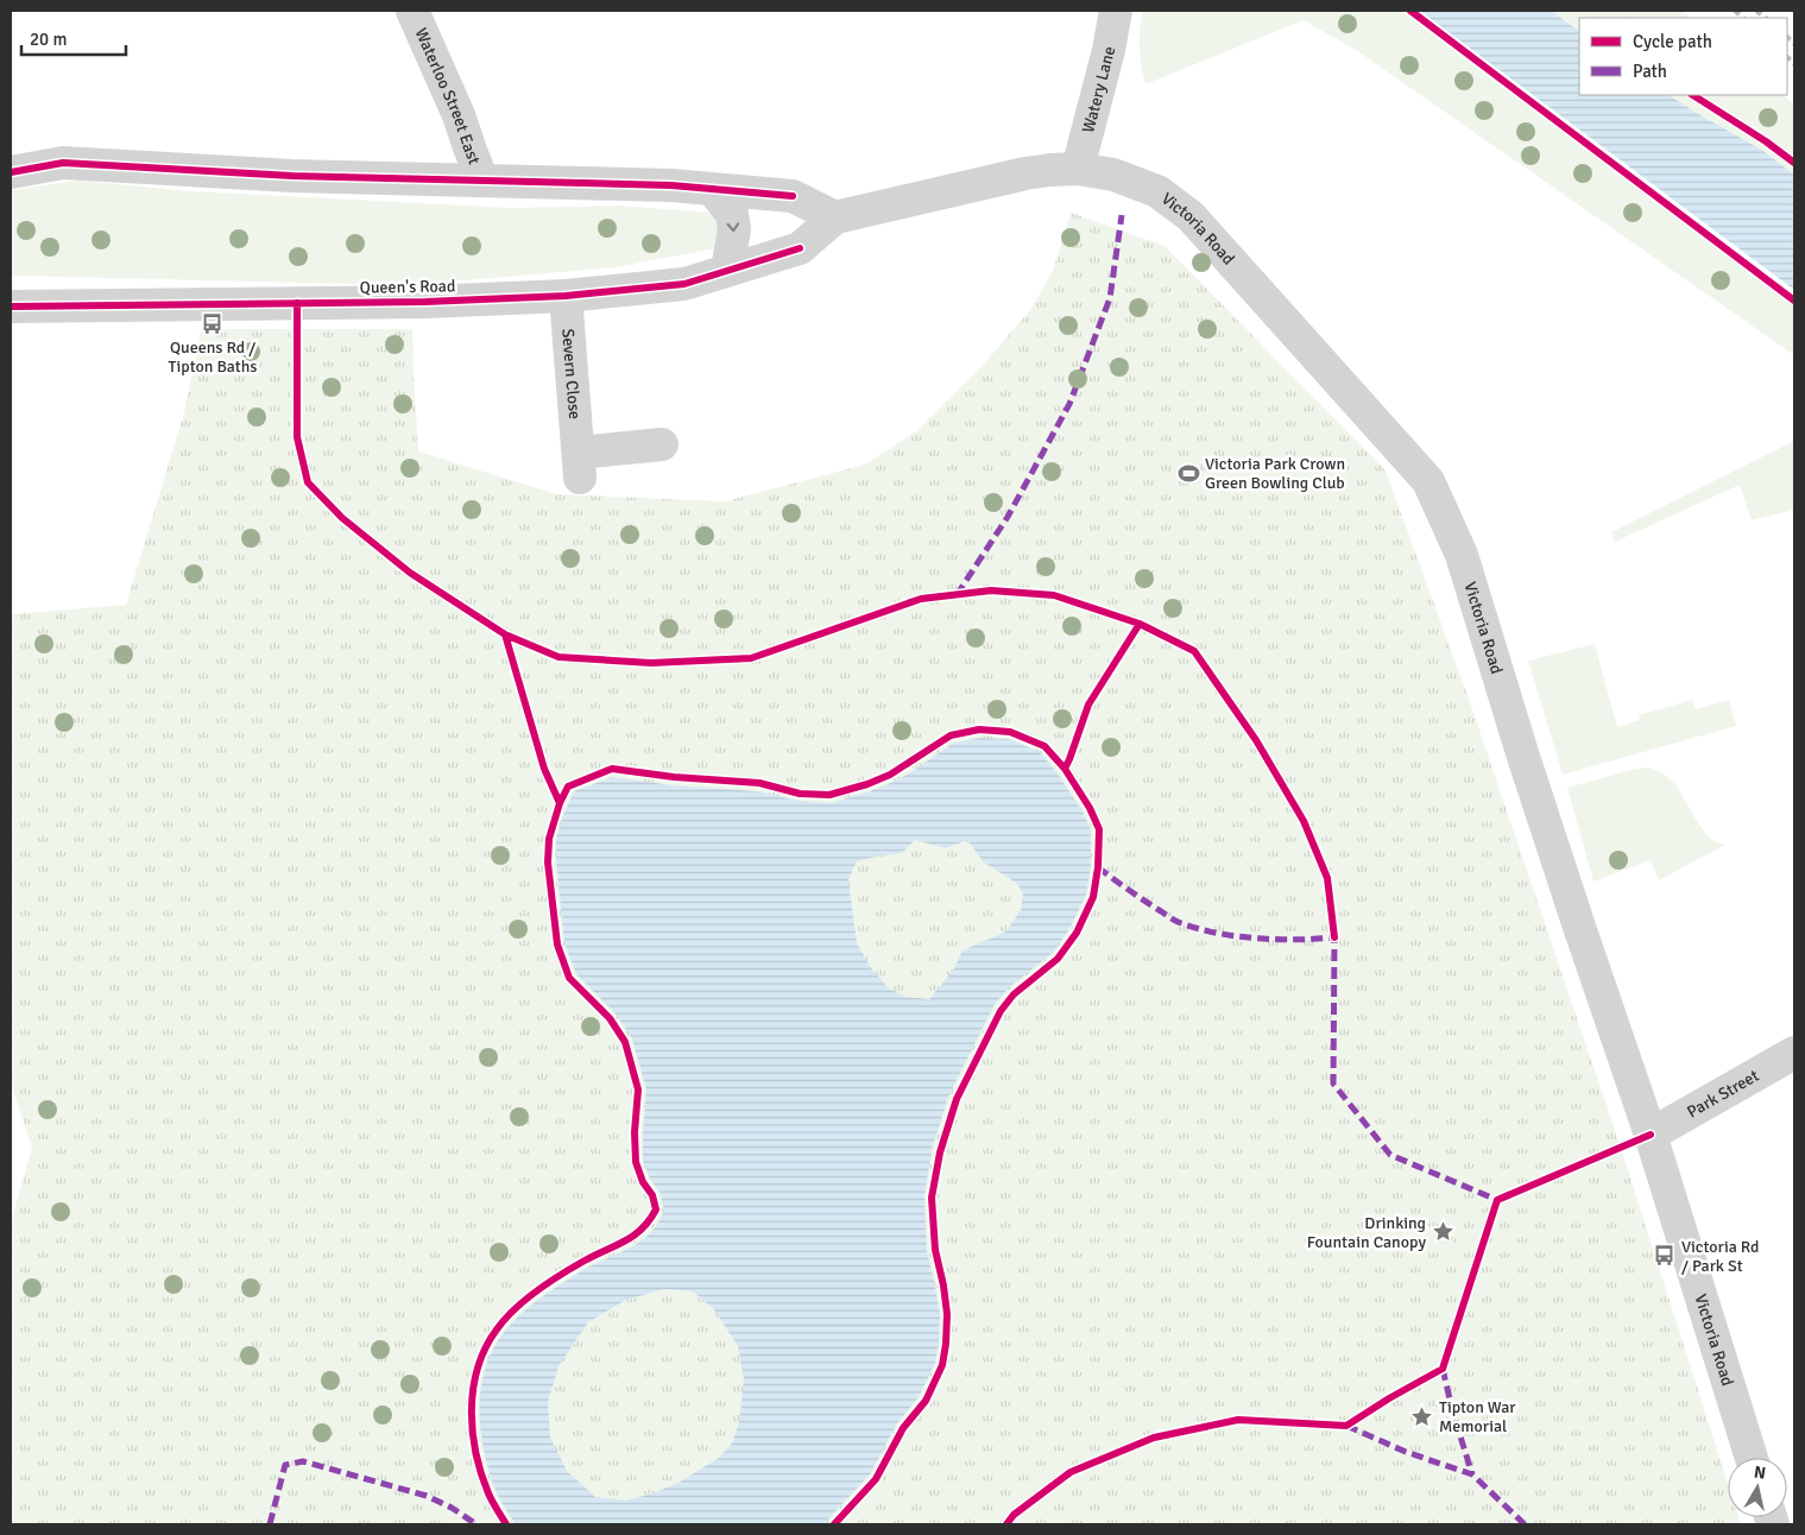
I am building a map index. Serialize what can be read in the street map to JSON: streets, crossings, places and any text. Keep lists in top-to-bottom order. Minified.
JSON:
{"streets":{"street":["Watery Lane","Waterloo Street East","Victoria Road","Queen's Road","Severn Close","Park Street"]},"crossings":[["Watery Lane","Victoria Road"],["Victoria Road","Queen's Road"],["Victoria Road","Park Street"],["Queen's Road","Severn Close"]],"places":{"bus stop":["Queens Rd / Tipton Baths","Victoria Rd / Park St"],"sports":["Victoria Park Crown Green Bowling Club"],"place":["Drinking Fountain Canopy","Tipton War Memorial"]},"legend":["Cycle path","Path"],"scale_bar":"20 m","north":"top"}
